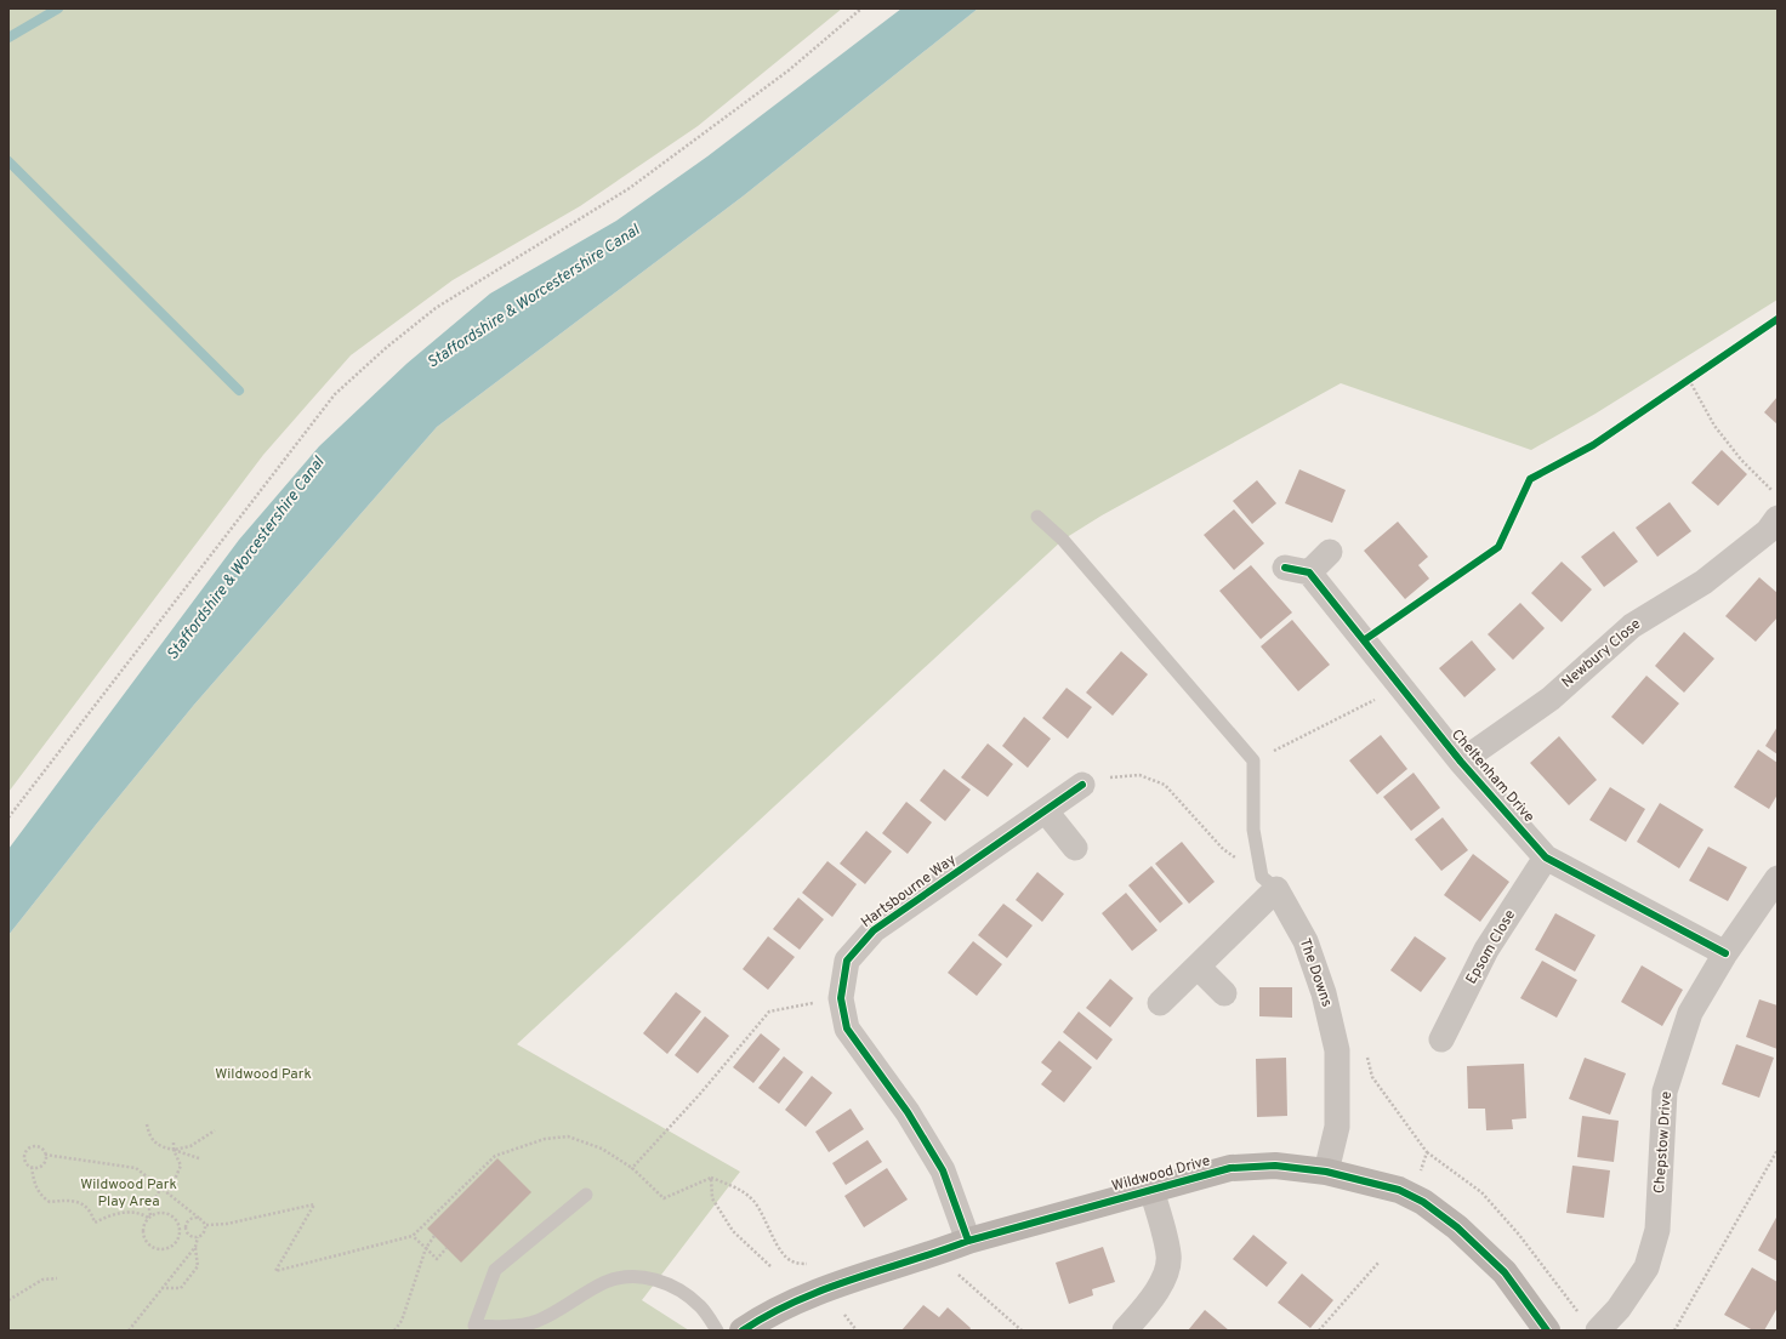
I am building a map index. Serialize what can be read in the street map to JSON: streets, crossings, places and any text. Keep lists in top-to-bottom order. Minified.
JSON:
{"streets":{"street":["Newbury Close","Cheltenham Drive","Hartsbourne Way","Epsom Close","The Downs","Chepstow Drive","Wildwood Drive"]},"crossings":[["Newbury Close","Cheltenham Drive"],["Cheltenham Drive","Epsom Close"],["Cheltenham Drive","Chepstow Drive"],["Hartsbourne Way","Wildwood Drive"],["The Downs","Wildwood Drive"]],"water":["Staffordshire & Worcestershire Canal"],"parks":["Wildwood Park","Wildwood Park Play Area"]}
